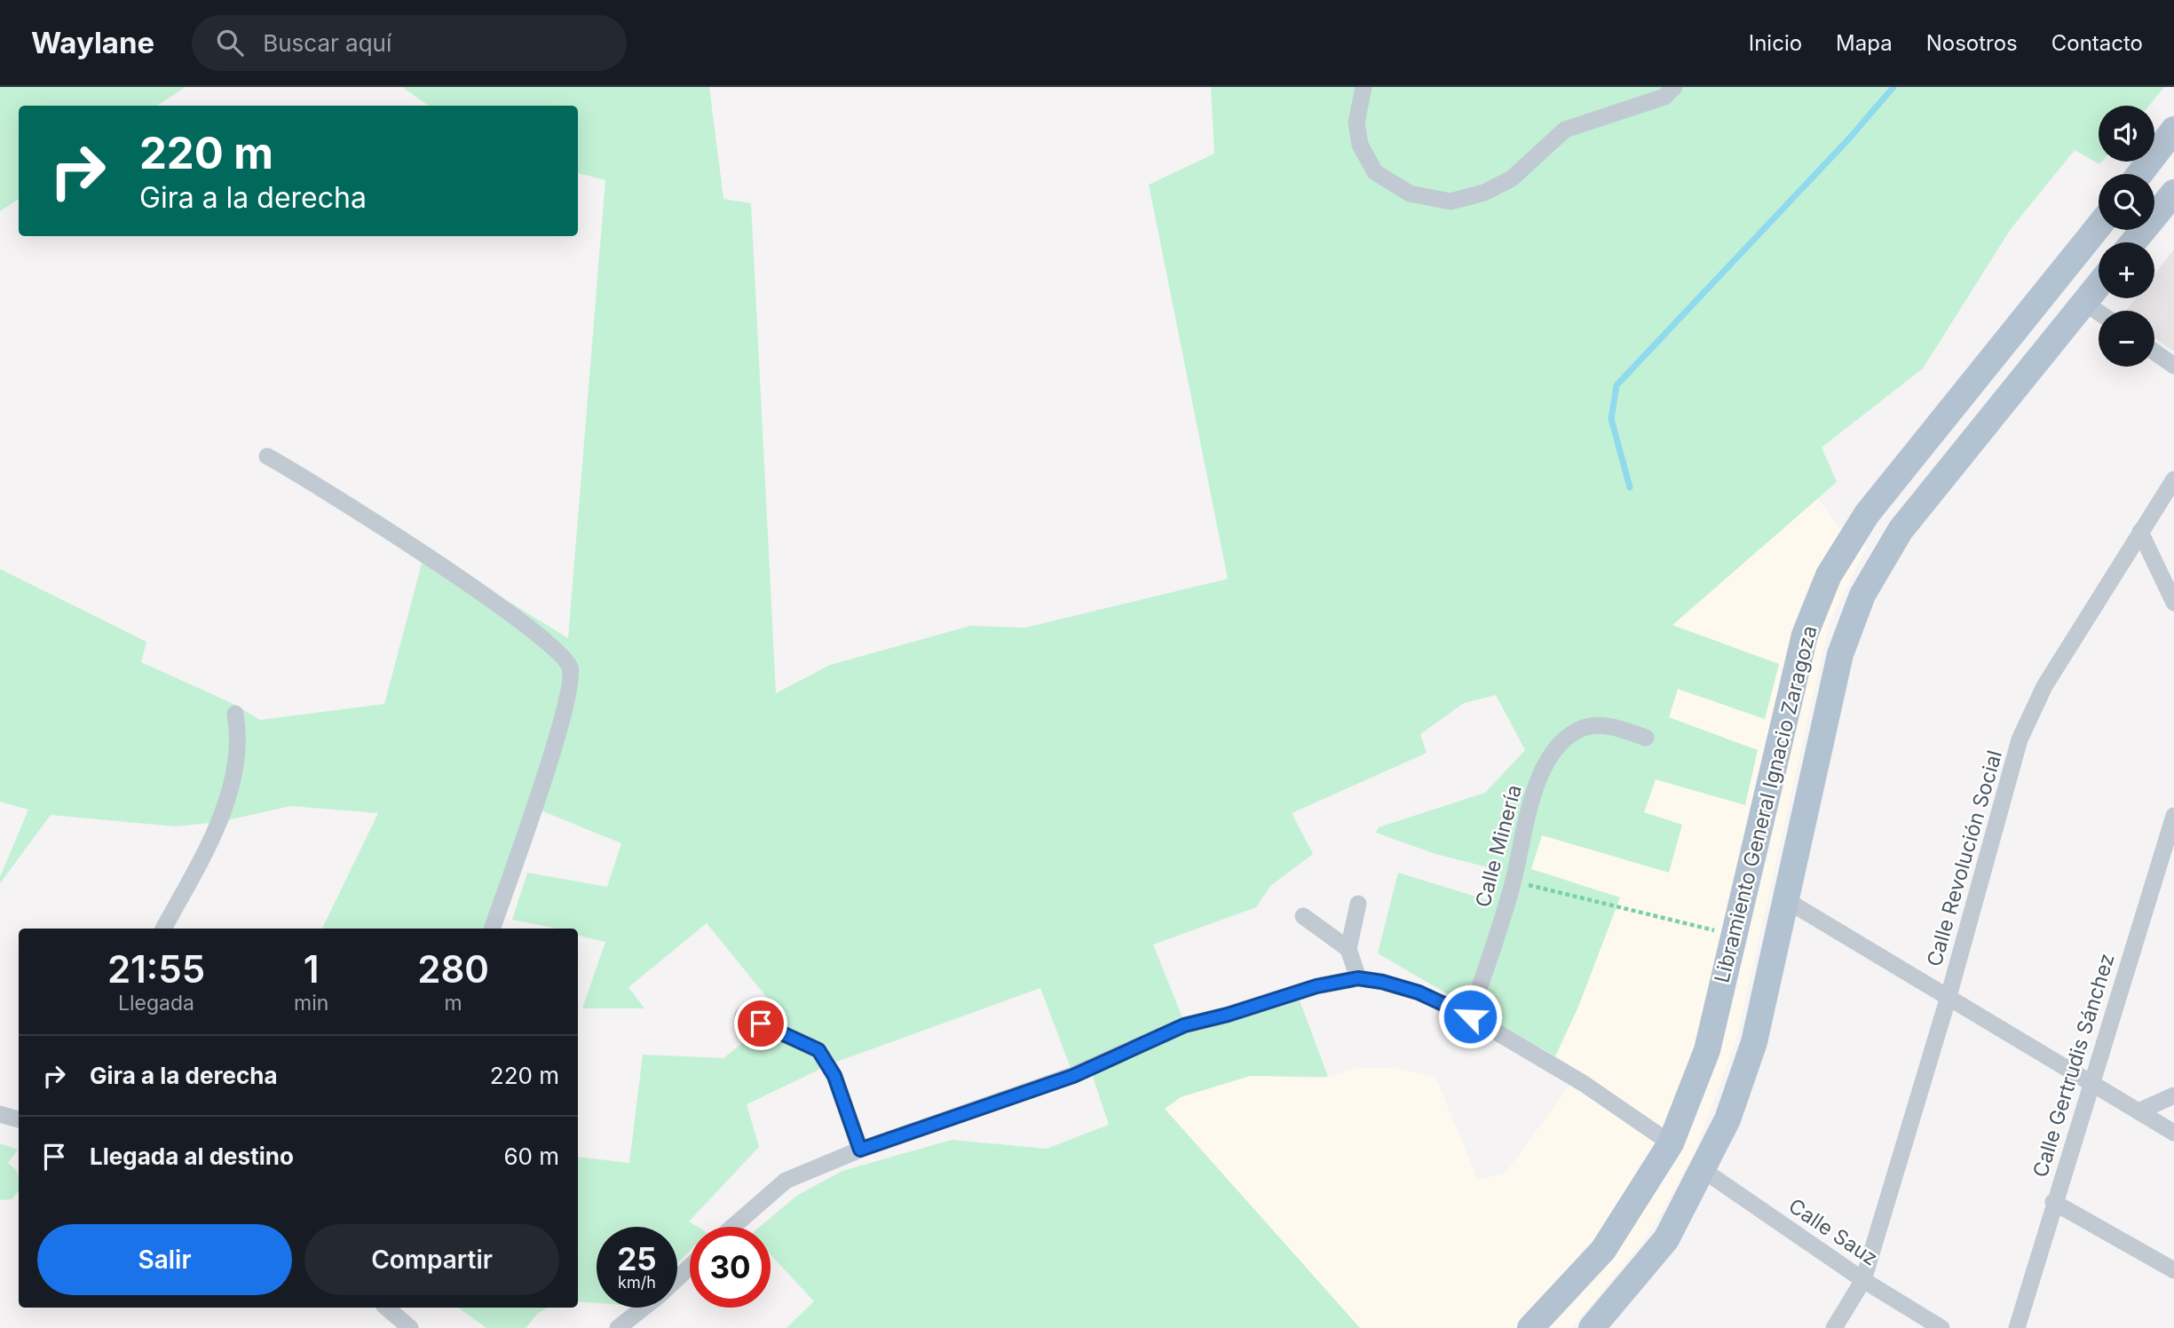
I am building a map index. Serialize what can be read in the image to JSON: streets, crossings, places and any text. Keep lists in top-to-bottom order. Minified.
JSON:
{"streets":{"main road":["Libramiento General Ignacio Zaragoza"],"street":["Calle Minería","Calle Revolución Social","Calle Gertrudis Sánchez","Calle Sauz"]},"crossings":[["Libramiento General Ignacio Zaragoza","Calle Sauz"],["Calle Revolución Social","Calle Sauz"]],"page":{"header":"Waylane","search":"Buscar aquí","nav":["Inicio","Mapa","Nosotros","Contacto"],"map_buttons":["+","−"],"turn":["220 m","Gira a la derecha"],"eta":["21:55","Llegada","1","min","280","m"],"list":[{"name":"Gira a la derecha","value":"220 m"},{"name":"Llegada al destino","value":"60 m"}],"buttons":["Salir","Compartir"],"speed":"25 km/h","limit":"30"}}
